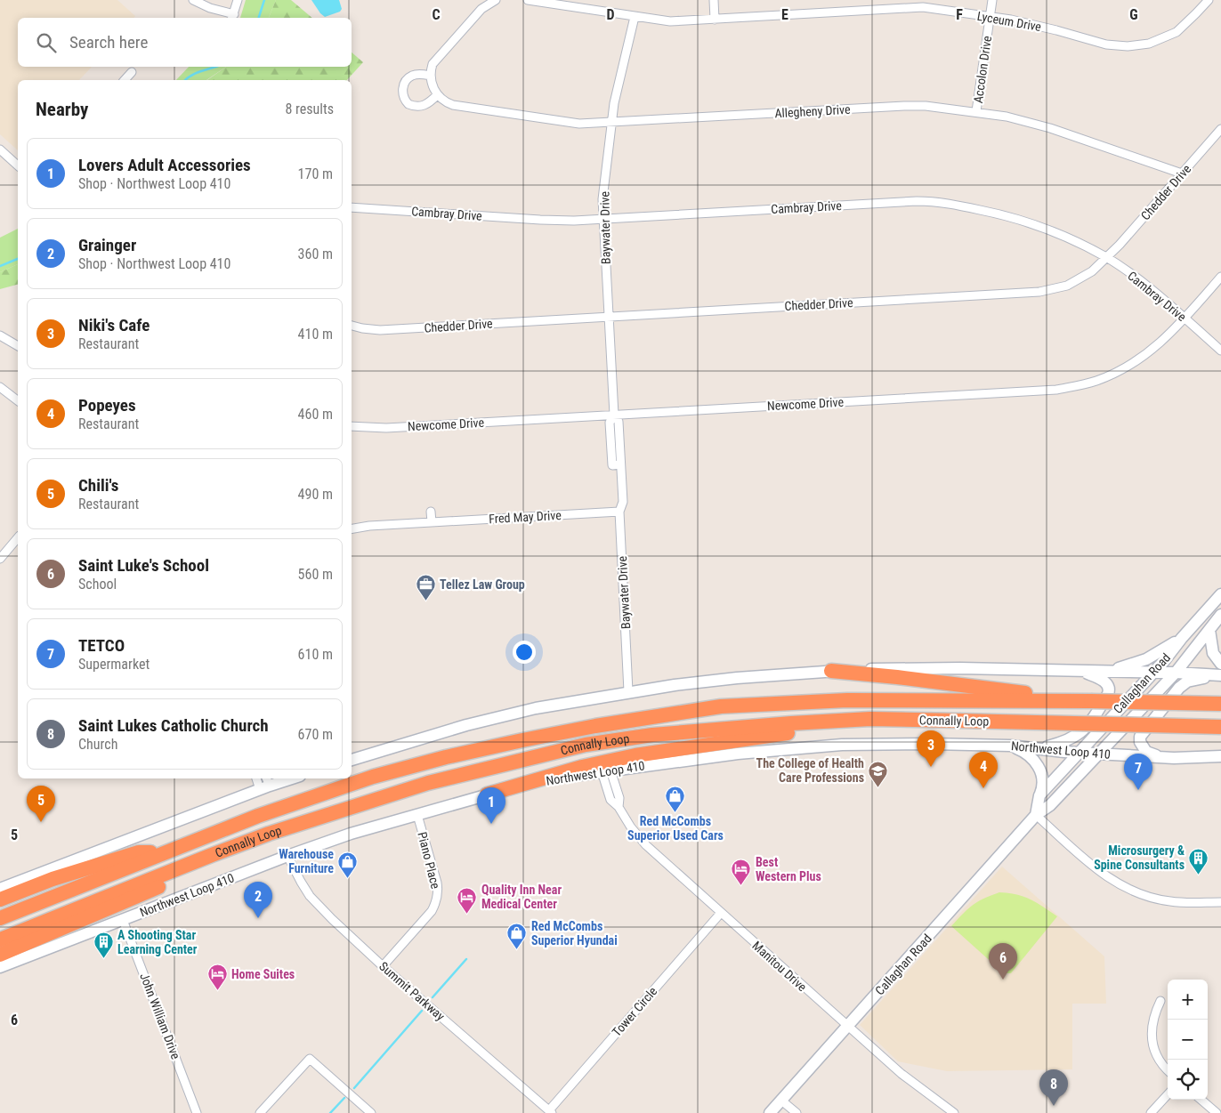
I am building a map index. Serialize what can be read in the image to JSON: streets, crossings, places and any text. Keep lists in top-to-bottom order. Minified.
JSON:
{"streets":{"highway":["Connally Loop"],"main road":["Callaghan Road","Northwest Loop 410"],"street":["Lyceum Drive","Accolon Drive","Allegheny Drive","Chedder Drive","Cambray Drive","Baywater Drive","Newcome Drive","Fred May Drive","Piano Place","Manitou Drive","Summit Parkway","Tower Circle","John William Drive"]},"crossings":[["Lyceum Drive","Accolon Drive"],["Lyceum Drive","Baywater Drive"],["Accolon Drive","Allegheny Drive"],["Allegheny Drive","Chedder Drive"],["Allegheny Drive","Baywater Drive"],["Chedder Drive","Cambray Drive"],["Chedder Drive","Baywater Drive"],["Cambray Drive","Baywater Drive"],["Cambray Drive","Newcome Drive"],["Baywater Drive","Newcome Drive"],["Baywater Drive","Fred May Drive"],["Callaghan Road","Northwest Loop 410"],["Callaghan Road","Manitou Drive"],["Northwest Loop 410","Piano Place"],["Northwest Loop 410","Manitou Drive"],["Northwest Loop 410","Summit Parkway"],["Northwest Loop 410","John William Drive"],["Piano Place","Summit Parkway"],["Manitou Drive","Tower Circle"],["Summit Parkway","Tower Circle"]],"places":{"office":["Tellez Law Group"],"school or university":["The College of Health Care Professions"],"shop":["Red McCombs Superior Used Cars","Warehouse Furniture","Red McCombs Superior Hyundai"],"building":["Microsurgery & Spine Consultants","A Shooting Star Learning Center"],"hotel":["Best Western Plus","Quality Inn Near Medical Center","Home Suites"]},"page":{"search":"Search here","heading":["Nearby","8 results"],"list":[{"mark":"1","name":"Lovers Adult Accessories","note":"Shop · Northwest Loop 410","value":"170 m"},{"mark":"2","name":"Grainger","note":"Shop · Northwest Loop 410","value":"360 m"},{"mark":"3","name":"Niki's Cafe","note":"Restaurant","value":"410 m"},{"mark":"4","name":"Popeyes","note":"Restaurant","value":"460 m"},{"mark":"5","name":"Chili's","note":"Restaurant","value":"490 m"},{"mark":"6","name":"Saint Luke's School","note":"School","value":"560 m"},{"mark":"7","name":"TETCO","note":"Supermarket","value":"610 m"},{"mark":"8","name":"Saint Lukes Catholic Church","note":"Church","value":"670 m"}],"pins":["3","4","7","5","1","2","6","8"],"map_buttons":["+","−"]},"grid":{"columns":["C","D","E","F","G"],"rows":["5","6"]}}
